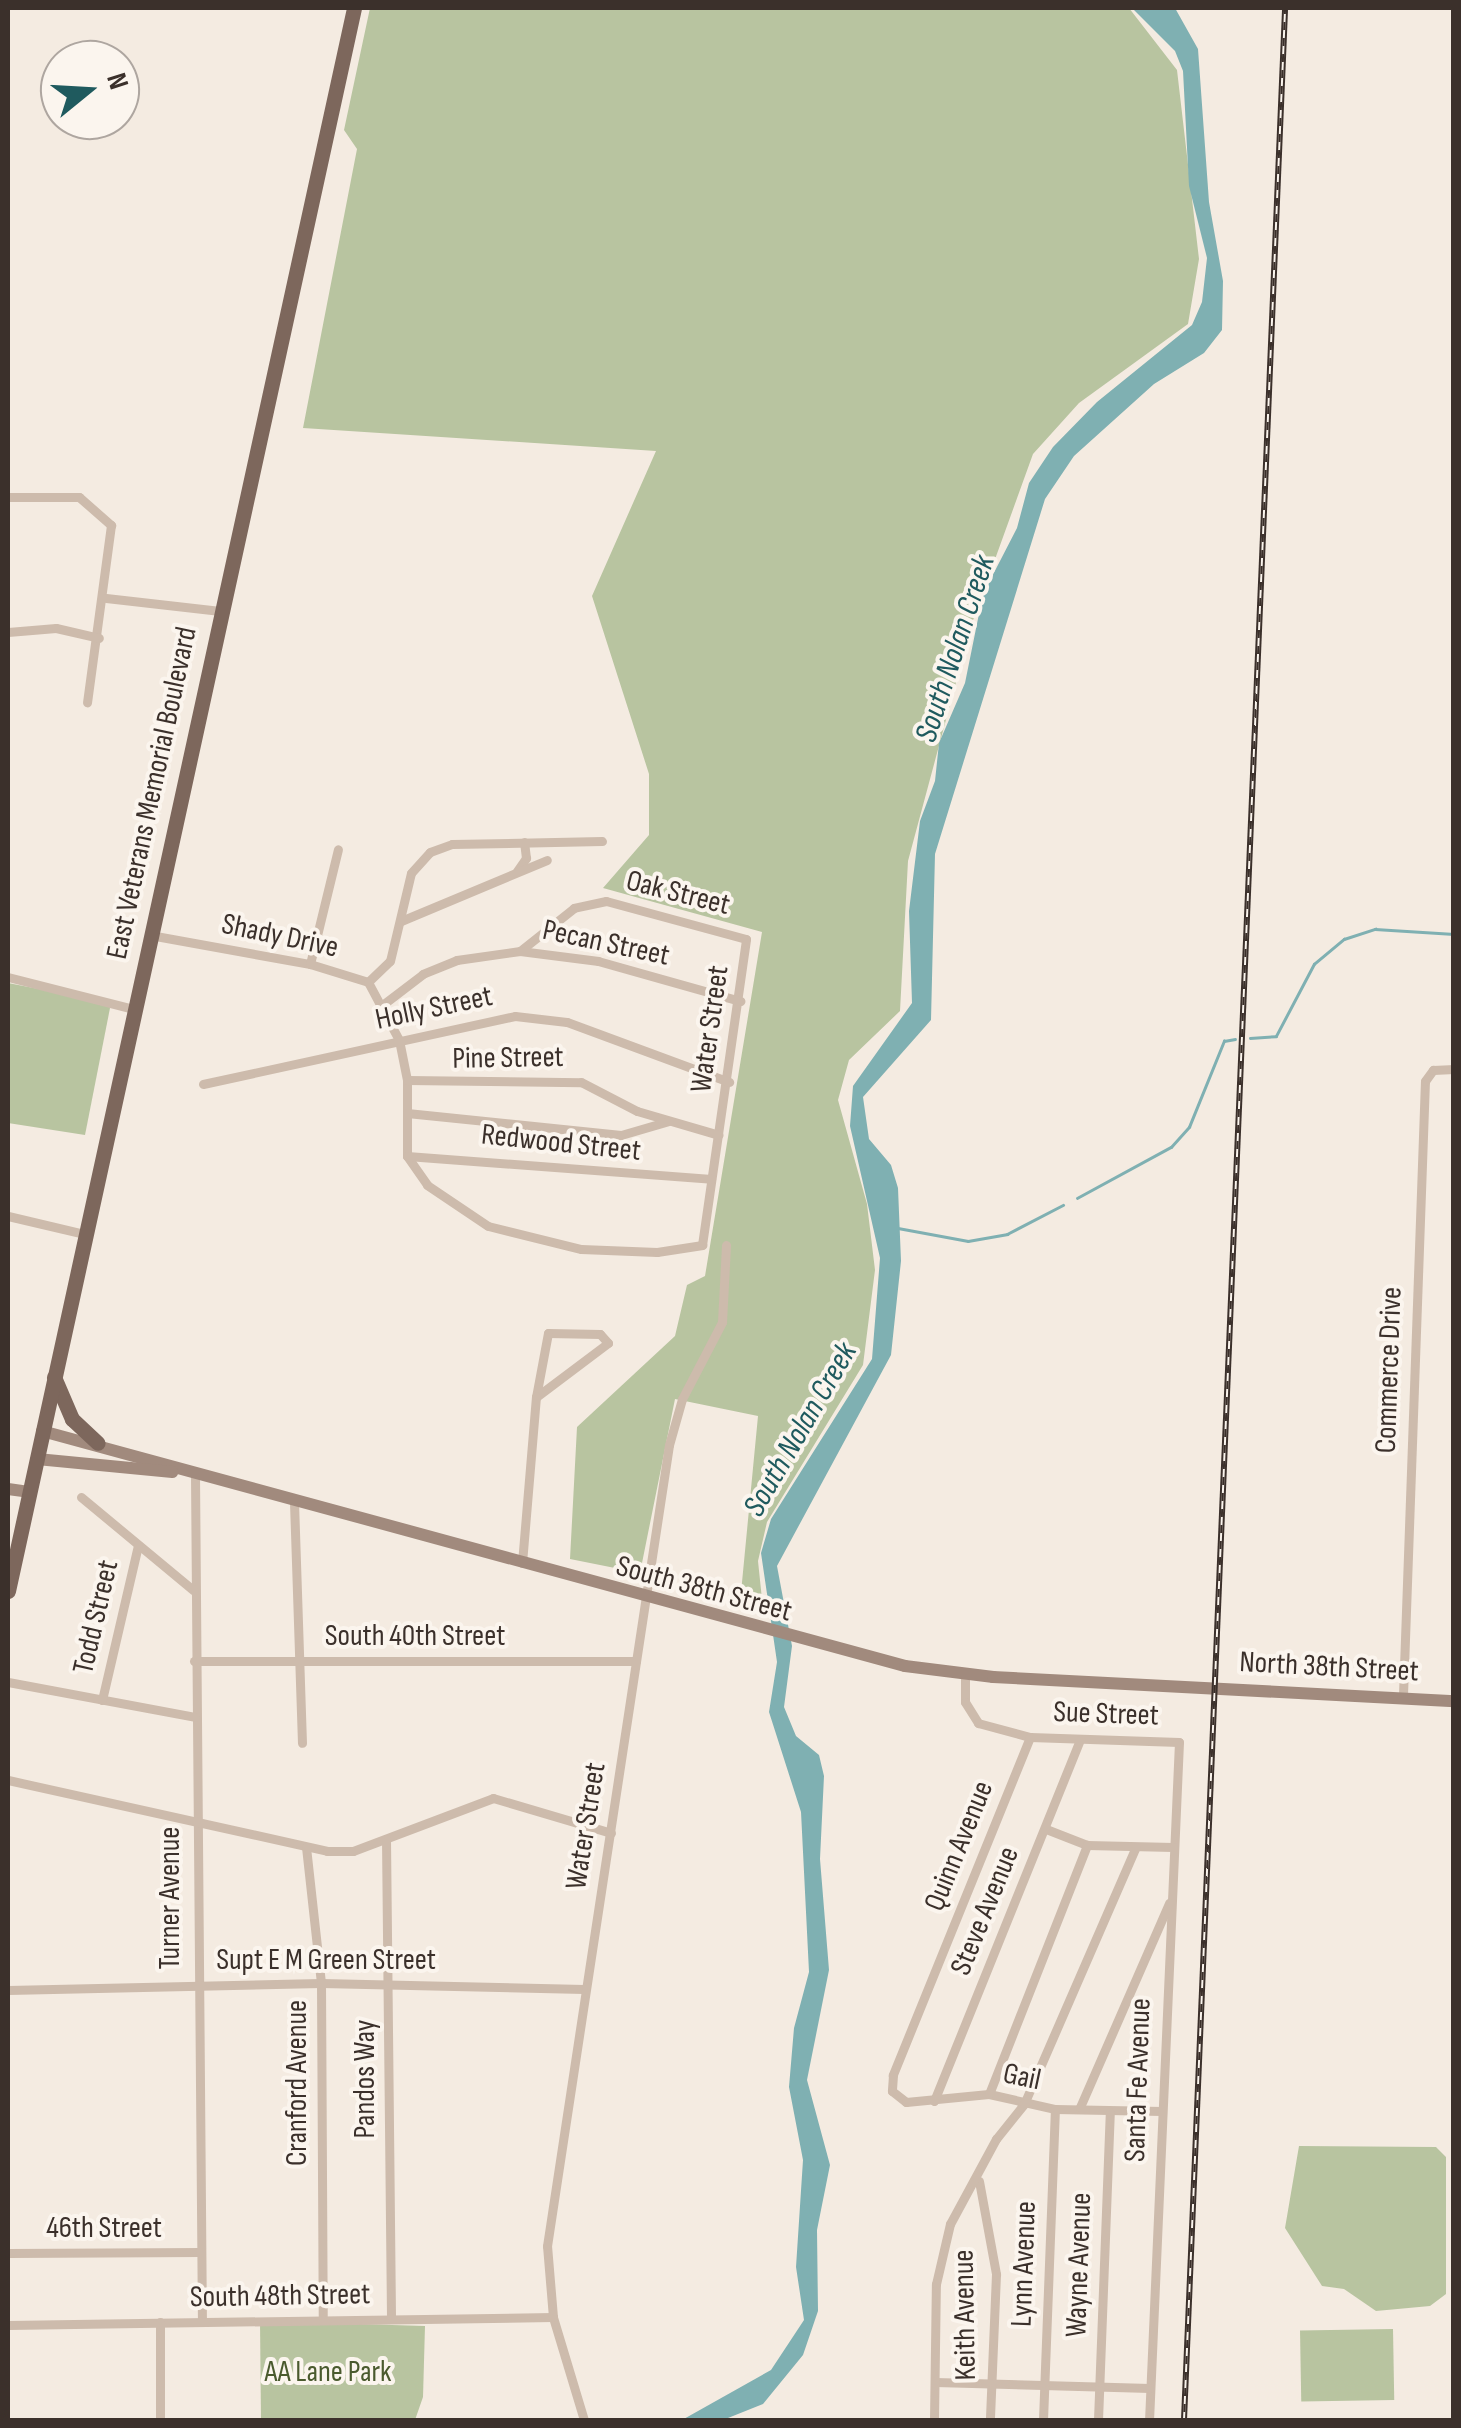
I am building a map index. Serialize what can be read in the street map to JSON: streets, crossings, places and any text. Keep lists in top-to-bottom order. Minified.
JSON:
{"streets":{"main road":["East Veterans Memorial Boulevard","South 38th Street","North 38th Street"],"street":["Oak Street","Shady Drive","Pecan Street","Holly Street","Water Street","Pine Street","Redwood Street","Commerce Drive","Todd Street","South 40th Street","Sue Street","Quinn Avenue","Turner Avenue","Steve Avenue","Supt E M Green Street","Gail","Pandos Way","Santa Fe Avenue","Cranford Avenue","46th Street","Lynn Avenue","Wayne Avenue","South 48th Street","Keith Avenue"]},"crossings":[["East Veterans Memorial Boulevard","Shady Drive"],["East Veterans Memorial Boulevard","South 38th Street"],["Oak Street","Pecan Street"],["Oak Street","Water Street"],["Shady Drive","Holly Street"],["Shady Drive","Water Street"],["Shady Drive","Pine Street"],["Shady Drive","Redwood Street"],["Pecan Street","Water Street"],["Holly Street","Water Street"],["Water Street","Pine Street"],["Water Street","Redwood Street"],["Water Street","South 38th Street"],["Water Street","South 40th Street"],["Water Street","Supt E M Green Street"],["Water Street","South 48th Street"],["Commerce Drive","North 38th Street"],["South 38th Street","North 38th Street"],["South 38th Street","Turner Avenue"],["South 40th Street","Turner Avenue"],["Sue Street","Quinn Avenue"],["Sue Street","Steve Avenue"],["Sue Street","Santa Fe Avenue"],["Quinn Avenue","Gail"],["Turner Avenue","Supt E M Green Street"],["Turner Avenue","46th Street"],["Turner Avenue","South 48th Street"],["Steve Avenue","Gail"],["Supt E M Green Street","Pandos Way"],["Supt E M Green Street","Cranford Avenue"],["Gail","Santa Fe Avenue"],["Gail","Lynn Avenue"],["Gail","Wayne Avenue"],["Pandos Way","South 48th Street"],["Cranford Avenue","South 48th Street"]],"water":["South Nolan Creek"],"parks":["AA Lane Park"],"north":"right"}
